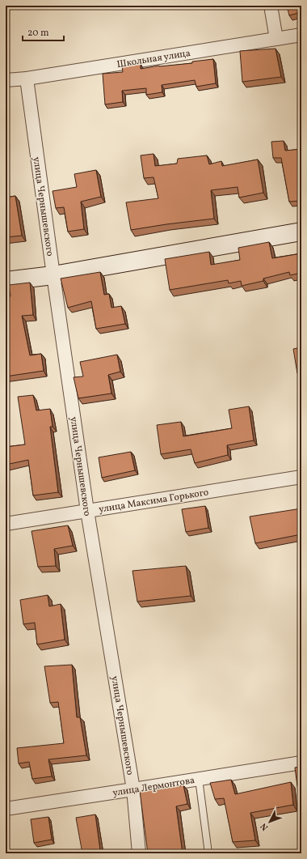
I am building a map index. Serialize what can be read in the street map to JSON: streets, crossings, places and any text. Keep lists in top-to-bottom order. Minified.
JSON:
{"streets":{"street":["Школьная улица","улица Чернышевского","улица Максима Горького","улица Лермонтова"]},"crossings":[["Школьная улица","улица Чернышевского"],["улица Чернышевского","улица Максима Горького"],["улица Чернышевского","улица Лермонтова"]],"scale_bar":"20 m","north":"bottom left"}
